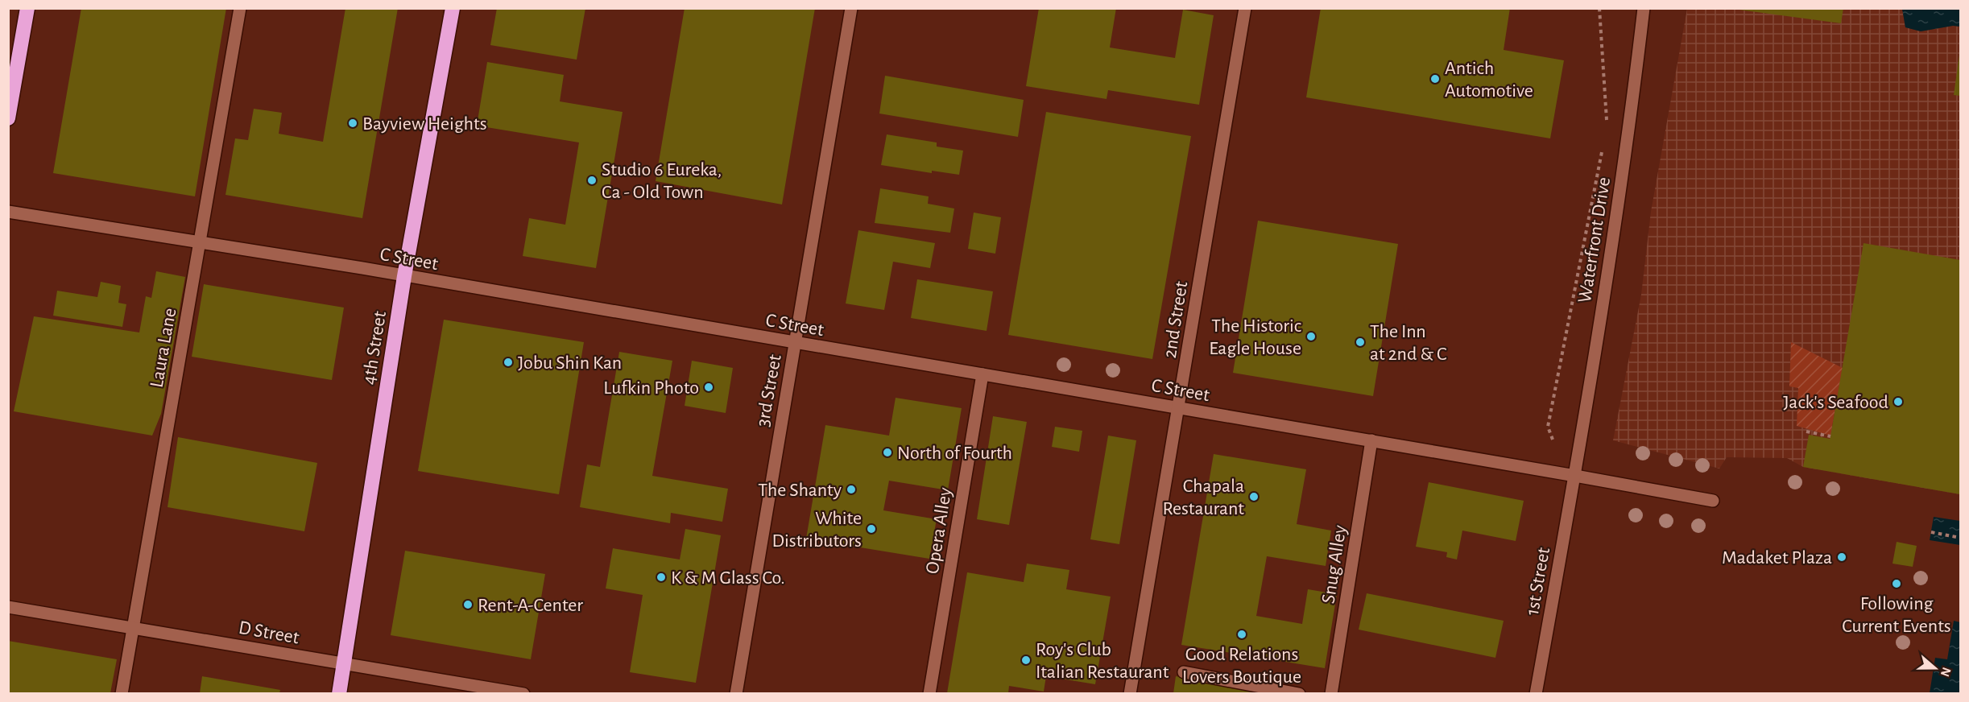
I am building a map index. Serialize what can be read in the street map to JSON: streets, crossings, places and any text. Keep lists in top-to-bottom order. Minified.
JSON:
{"streets":{"highway":["4th Street"],"street":["Waterfront Drive","C Street","2nd Street","Laura Lane","3rd Street","Opera Alley","Snug Alley","1st Street","D Street"]},"crossings":[["Waterfront Drive","C Street"],["Waterfront Drive","1st Street"],["C Street","2nd Street"],["C Street","Laura Lane"],["C Street","4th Street"],["C Street","3rd Street"],["C Street","Opera Alley"],["C Street","Snug Alley"],["C Street","1st Street"],["Laura Lane","D Street"],["4th Street","D Street"]],"places":["Antich Automotive","Bayview Heights","Studio 6 Eureka, Ca - Old Town","The Historic Eagle House","The Inn at 2nd & C","Jobu Shin Kan","Lufkin Photo","Jack's Seafood","North of Fourth","The Shanty","Chapala Restaurant","White Distributors","Madaket Plaza","K & M Glass Co.","Following Current Events","Rent-A-Center","Good Relations Lovers Boutique","Roy's Club Italian Restaurant"],"north":"right"}
